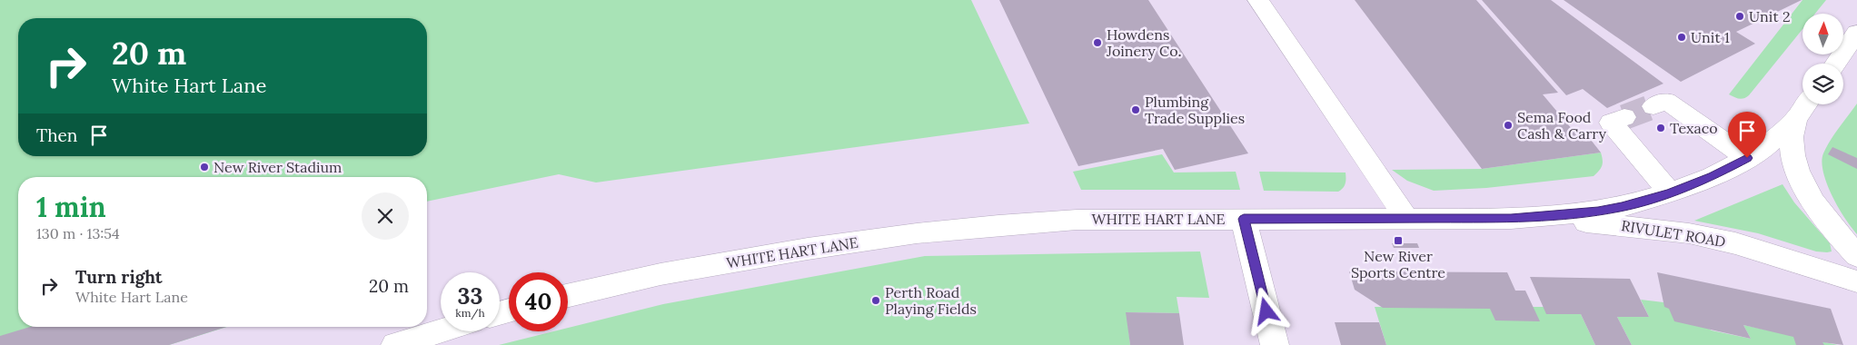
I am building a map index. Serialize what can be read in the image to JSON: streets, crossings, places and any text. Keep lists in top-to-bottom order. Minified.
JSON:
{"streets":{"street":["WHITE HART LANE","RIVULET ROAD"]},"crossings":[["WHITE HART LANE","RIVULET ROAD"]],"places":{"other":["Unit 2","Unit 1","Howdens Joinery Co.","Plumbing Trade Supplies","Sema Food Cash & Carry","Texaco","New River Stadium","Perth Road Playing Fields"],"transit":["New River Sports Centre"]},"north":"top","page":{"turn":["20 m","White Hart Lane"],"then":"Then","heading":["1 min","130 m · 13:54"],"list":[{"name":"Turn right","note":"White Hart Lane","value":"20 m"}],"speed":"33 km/h","limit":"40"}}
